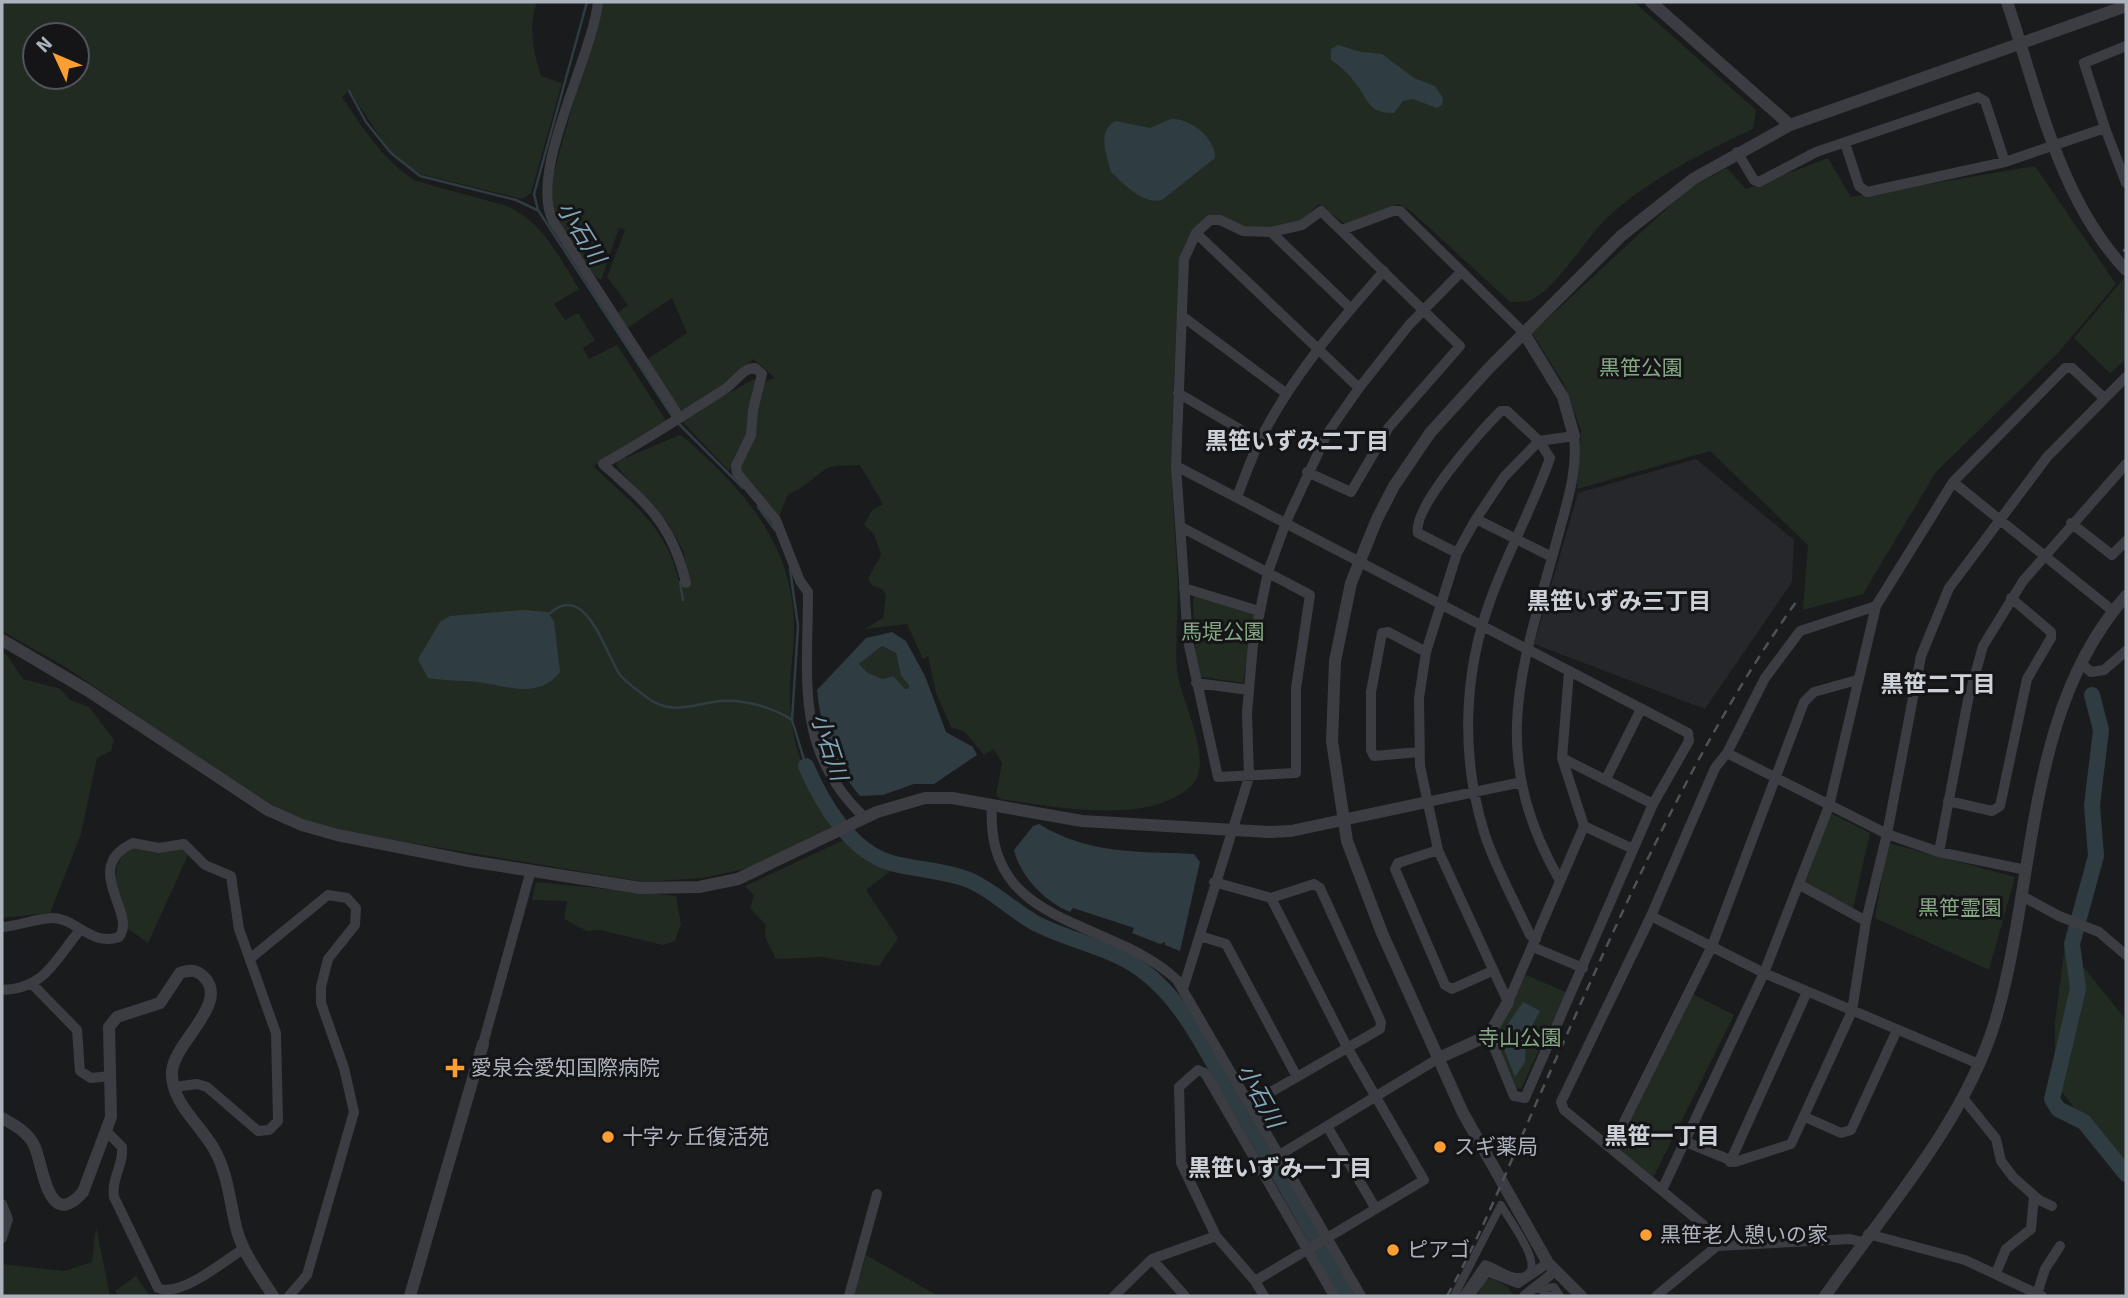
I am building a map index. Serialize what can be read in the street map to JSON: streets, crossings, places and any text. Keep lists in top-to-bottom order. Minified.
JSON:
{"districts":["黒笹いずみ二丁目","黒笹いずみ三丁目","黒笹二丁目","黒笹一丁目","黒笹いずみ一丁目"],"water":["小石川"],"parks":["黒笹公園","馬堤公園","黒笹霊園","寺山公園"],"places":{"health":["愛泉会愛知国際病院"],"other":["十字ヶ丘復活苑","スギ薬局","黒笹老人憩いの家","ピアゴ"]},"north":"top left"}
